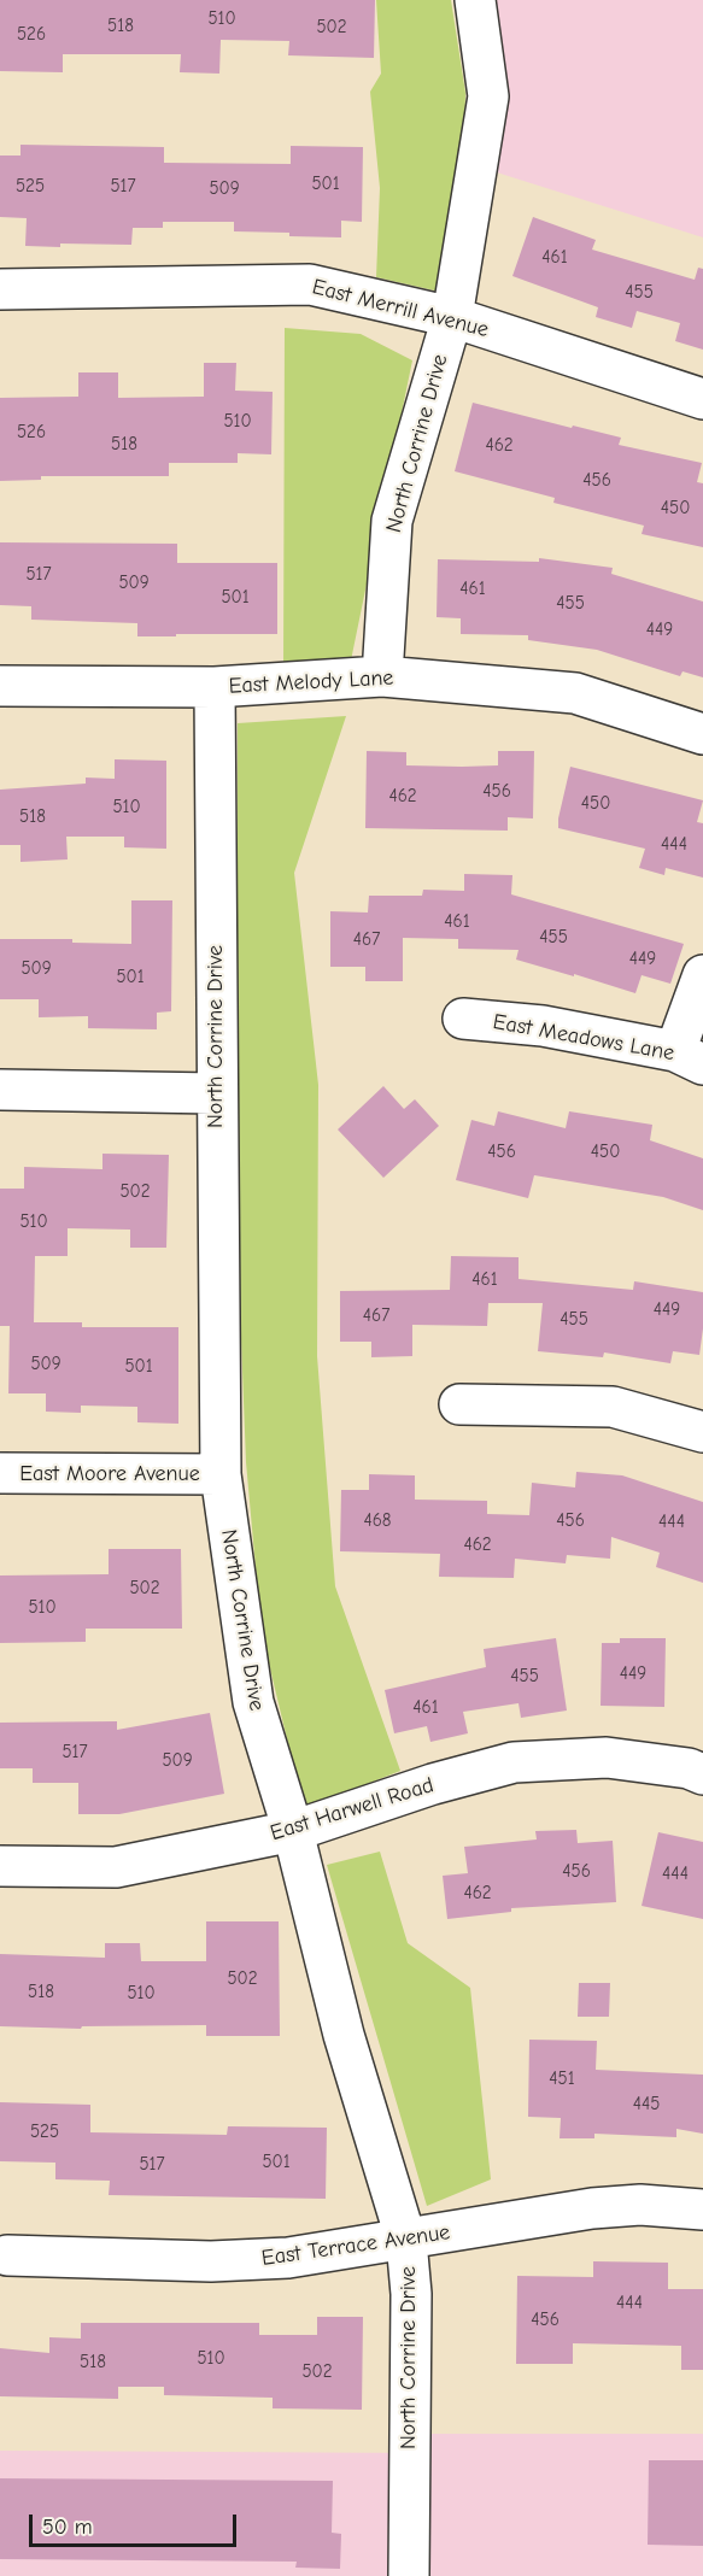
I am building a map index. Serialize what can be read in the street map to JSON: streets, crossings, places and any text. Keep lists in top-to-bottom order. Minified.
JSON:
{"streets":{"street":["East Merrill Avenue","North Corrine Drive","East Melody Lane","East Meadows Lane","East Moore Avenue","East Harwell Road","East Terrace Avenue"]},"crossings":[["East Merrill Avenue","North Corrine Drive"],["North Corrine Drive","East Melody Lane"],["North Corrine Drive","East Moore Avenue"],["North Corrine Drive","East Harwell Road"],["North Corrine Drive","East Terrace Avenue"]],"house_numbers":["510","518","502","526","501","525","517","509","461","455","510","526","518","462","456","450","517","509","461","501","455","449","456","462","450","510","518","444","461","455","467","449","509","501","456","450","502","510","461","449","467","455","509","501","468","456","444","462","502","510","449","455","461","517","509","456","444","462","502","518","510","451","445","525","501","517","444","456","510","518","502"],"scale_bar":"50 m"}
